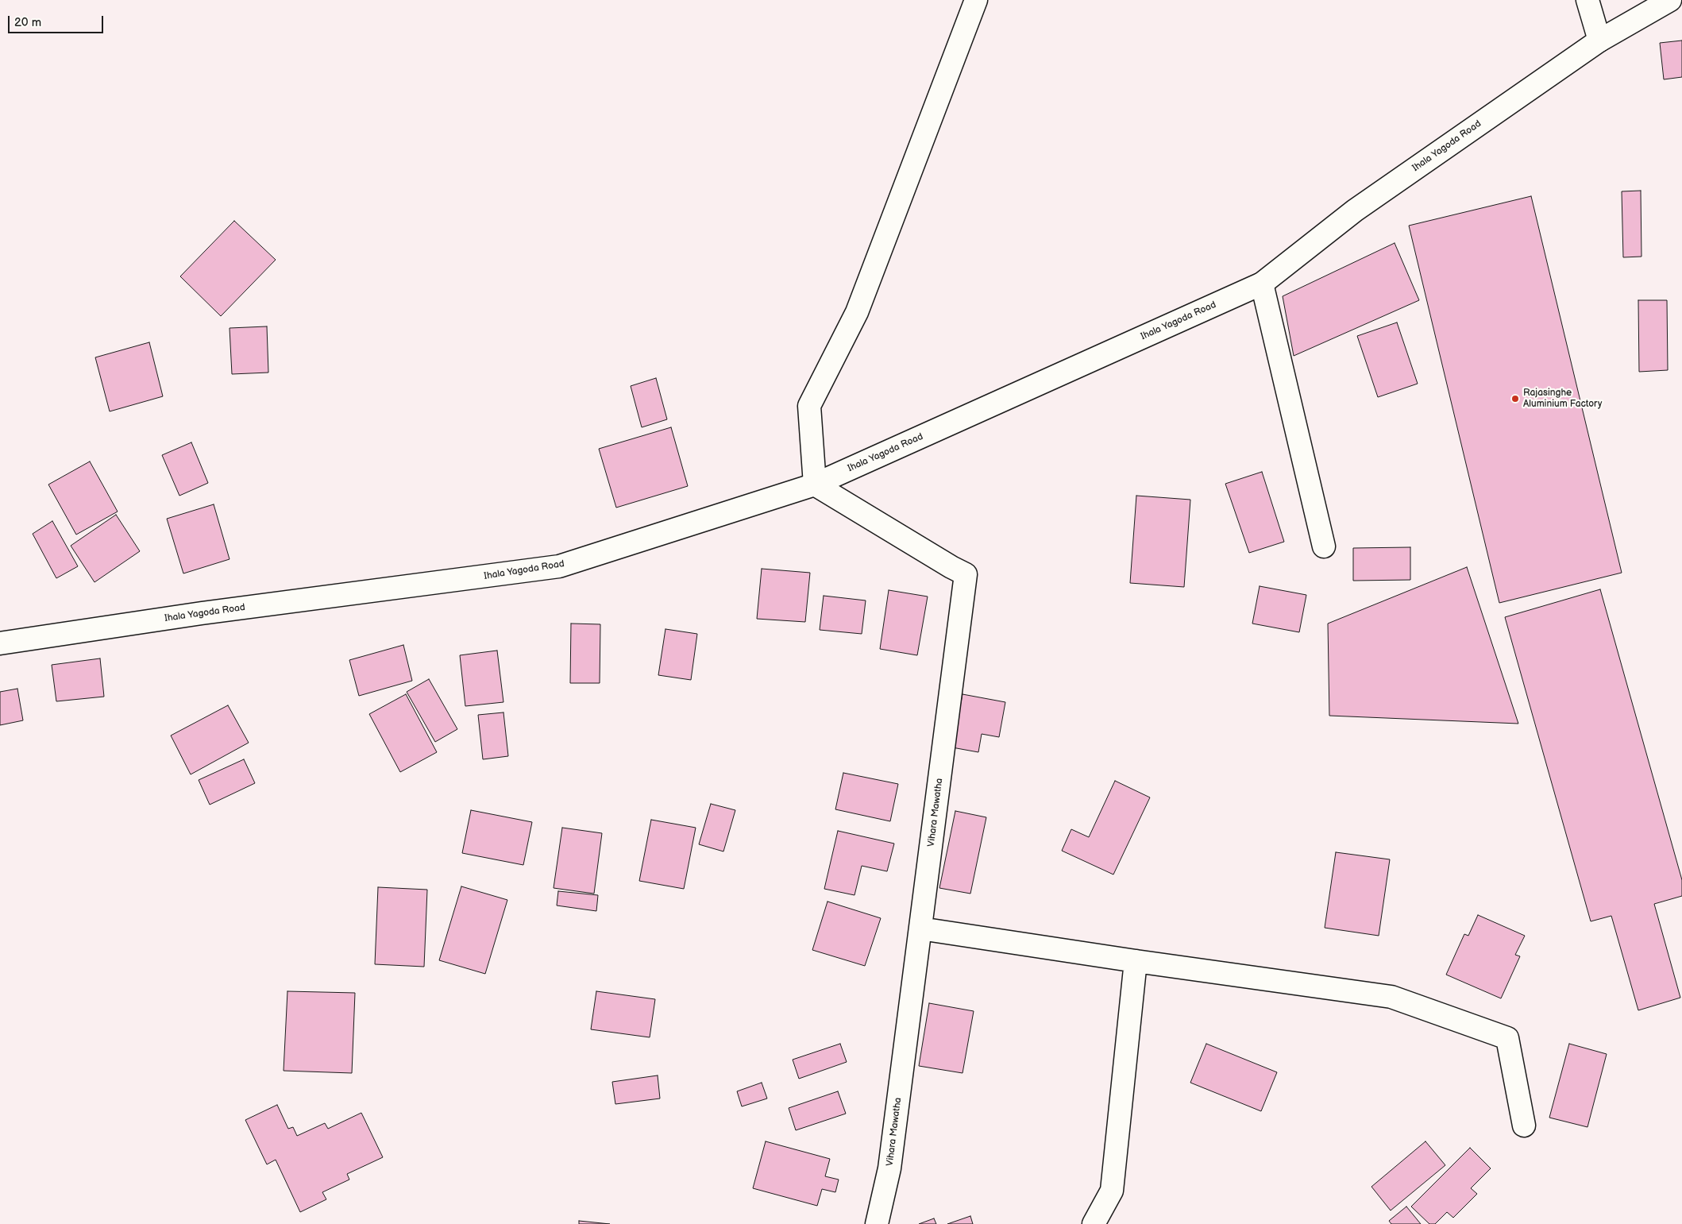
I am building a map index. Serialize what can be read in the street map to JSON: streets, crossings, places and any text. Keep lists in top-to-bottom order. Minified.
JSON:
{"streets":{"street":["Ihala Yagoda Road","Vihara Mawatha"]},"crossings":[["Ihala Yagoda Road","Vihara Mawatha"]],"places":["Rajasinghe Aluminium Factory"],"scale_bar":"20 m"}
